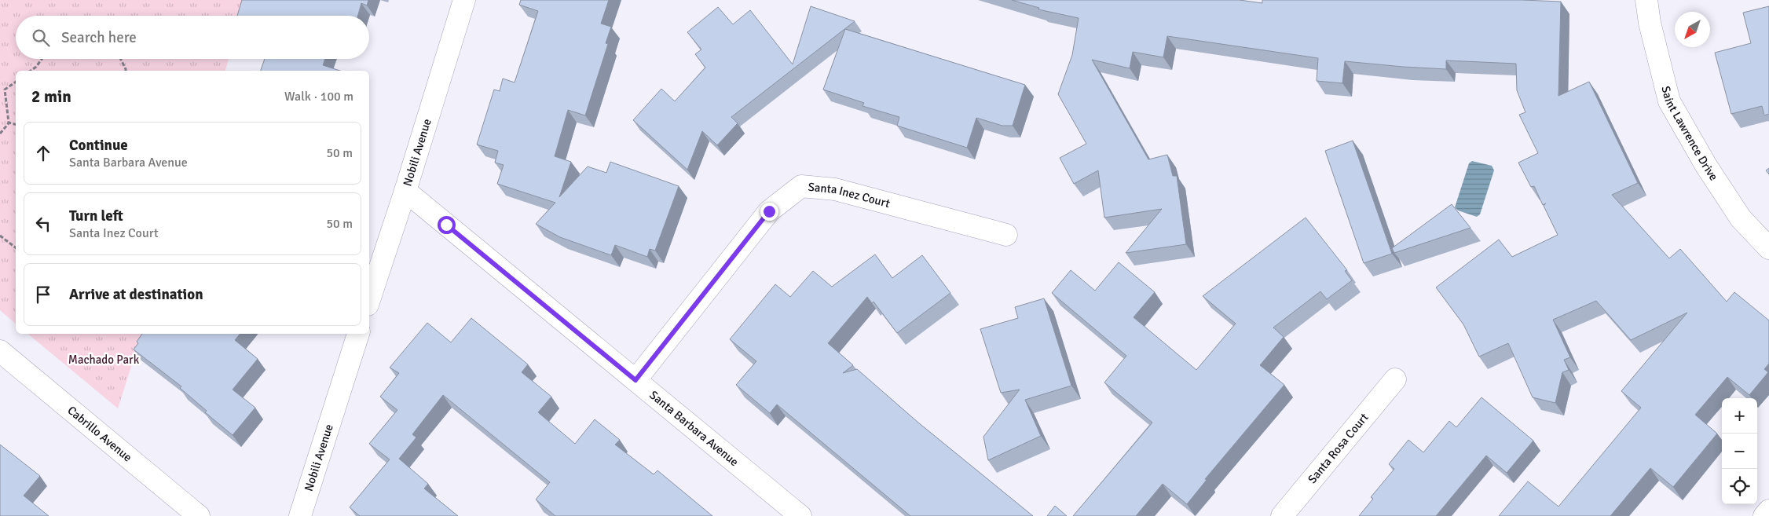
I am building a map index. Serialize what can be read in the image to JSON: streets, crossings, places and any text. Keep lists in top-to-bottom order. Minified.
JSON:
{"streets":{"street":["Saint Lawrence Drive","Nobili Avenue","Santa Inez Court","Santa Barbara Avenue","Cabrillo Avenue","Santa Rosa Court"]},"crossings":[["Nobili Avenue","Santa Barbara Avenue"],["Santa Inez Court","Santa Barbara Avenue"]],"parks":["Machado Park"],"north":"bottom left","page":{"search":"Search here","heading":["2 min","Walk · 100 m"],"list":[["Continue","Santa Barbara Avenue","50 m"],["Turn left","Santa Inez Court","50 m"],"Arrive at destination"],"map_buttons":["+","−"]}}
